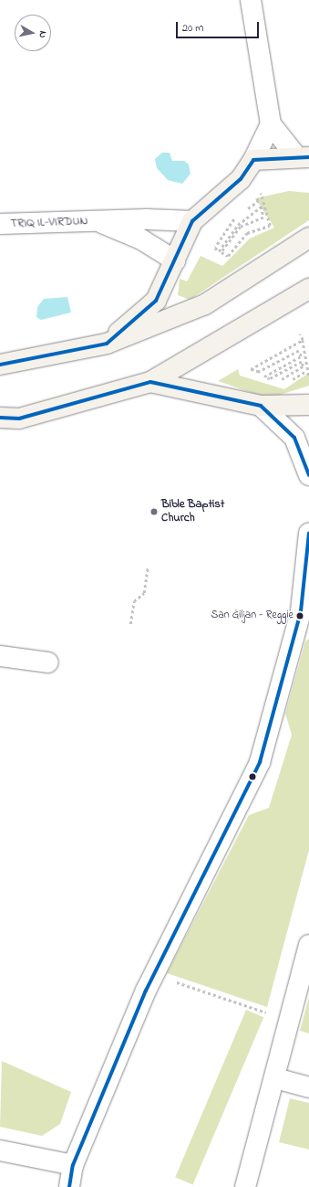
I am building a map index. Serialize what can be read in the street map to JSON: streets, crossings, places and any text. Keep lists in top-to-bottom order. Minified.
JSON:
{"streets":{"street":["TRIQ IL-VIRDUN"]},"places":["Bible Baptist Church","San Ġiljan - Reggie"],"scale_bar":"20 m","north":"right"}
